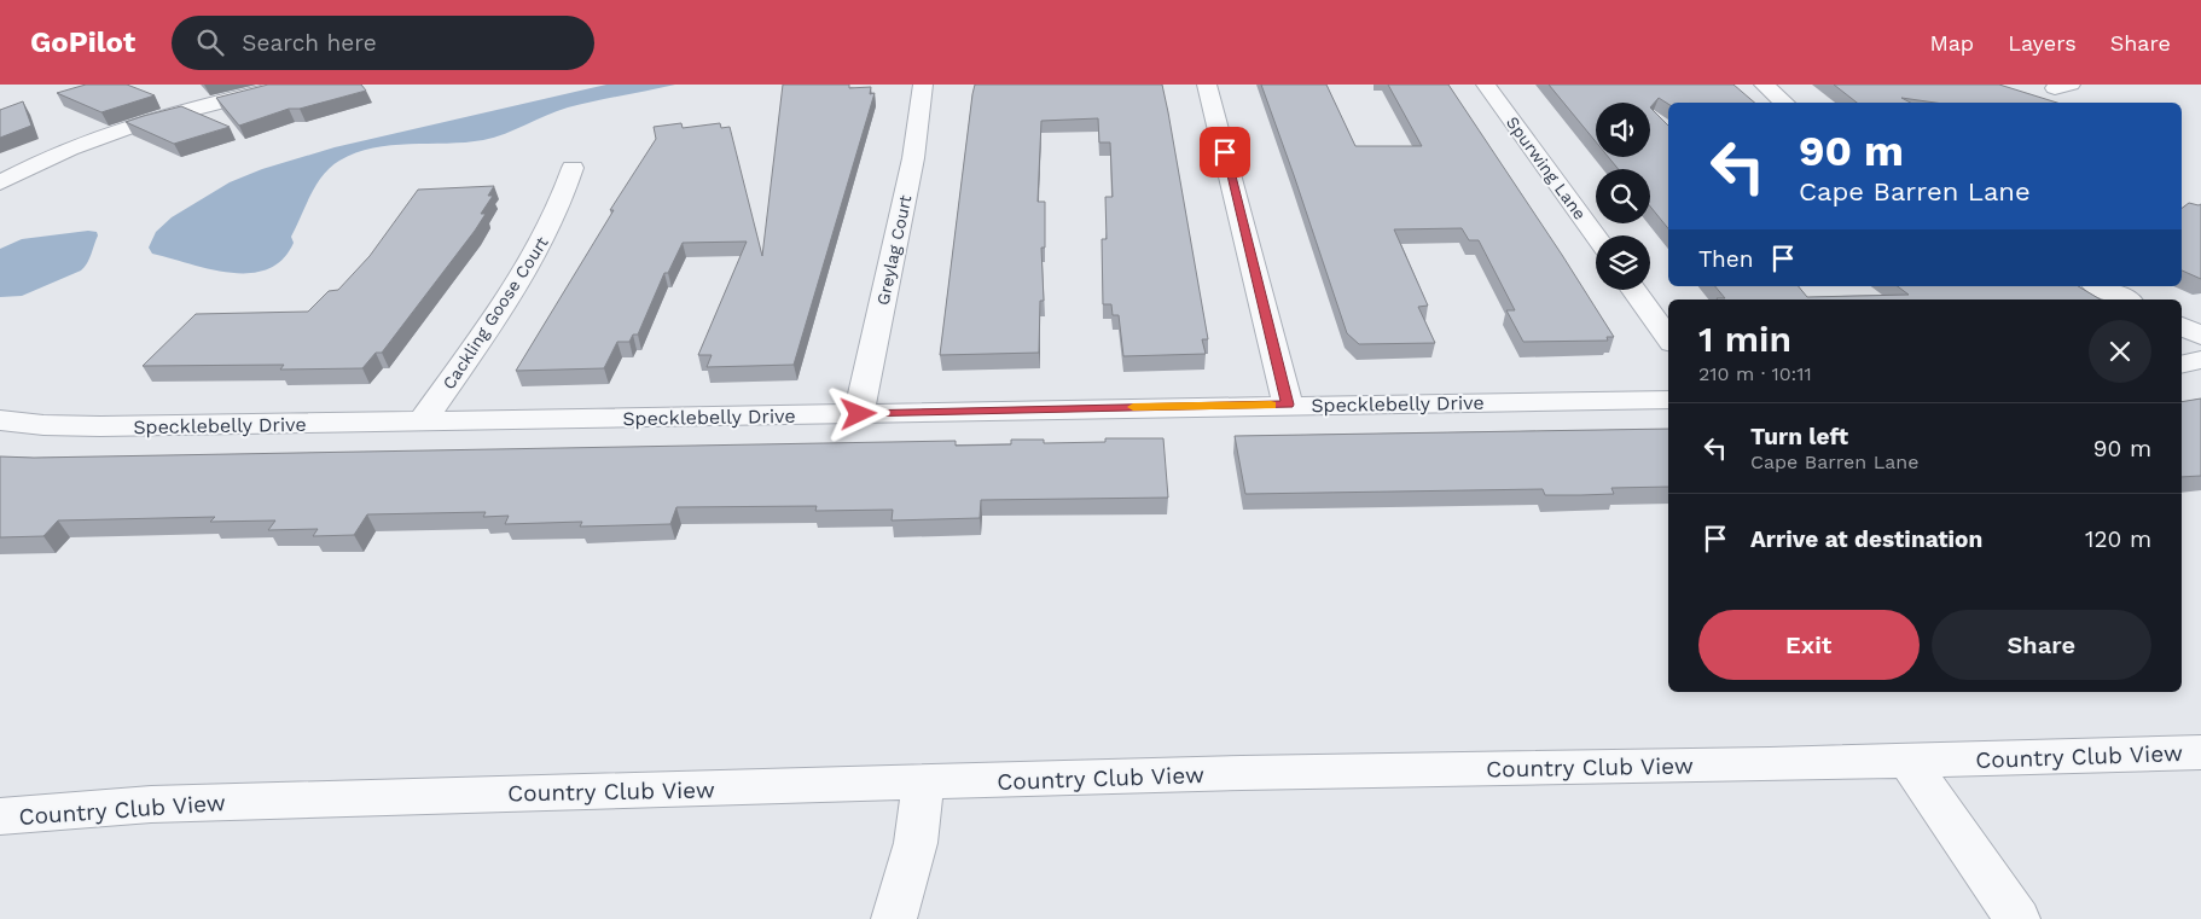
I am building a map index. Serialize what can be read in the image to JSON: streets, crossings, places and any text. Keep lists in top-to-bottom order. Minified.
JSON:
{"streets":{"street":["Spurwing Lane","Greylag Court","Cackling Goose Court","Specklebelly Drive","Country Club View"]},"crossings":[["Greylag Court","Specklebelly Drive"],["Cackling Goose Court","Specklebelly Drive"]],"page":{"header":"GoPilot","search":"Search here","nav":["Map","Layers","Share"],"turn":["90 m","Cape Barren Lane"],"then":"Then","heading":["1 min","210 m · 10:11"],"list":[{"name":"Turn left","note":"Cape Barren Lane","value":"90 m"},{"name":"Arrive at destination","value":"120 m"}],"buttons":["Exit","Share"]}}
